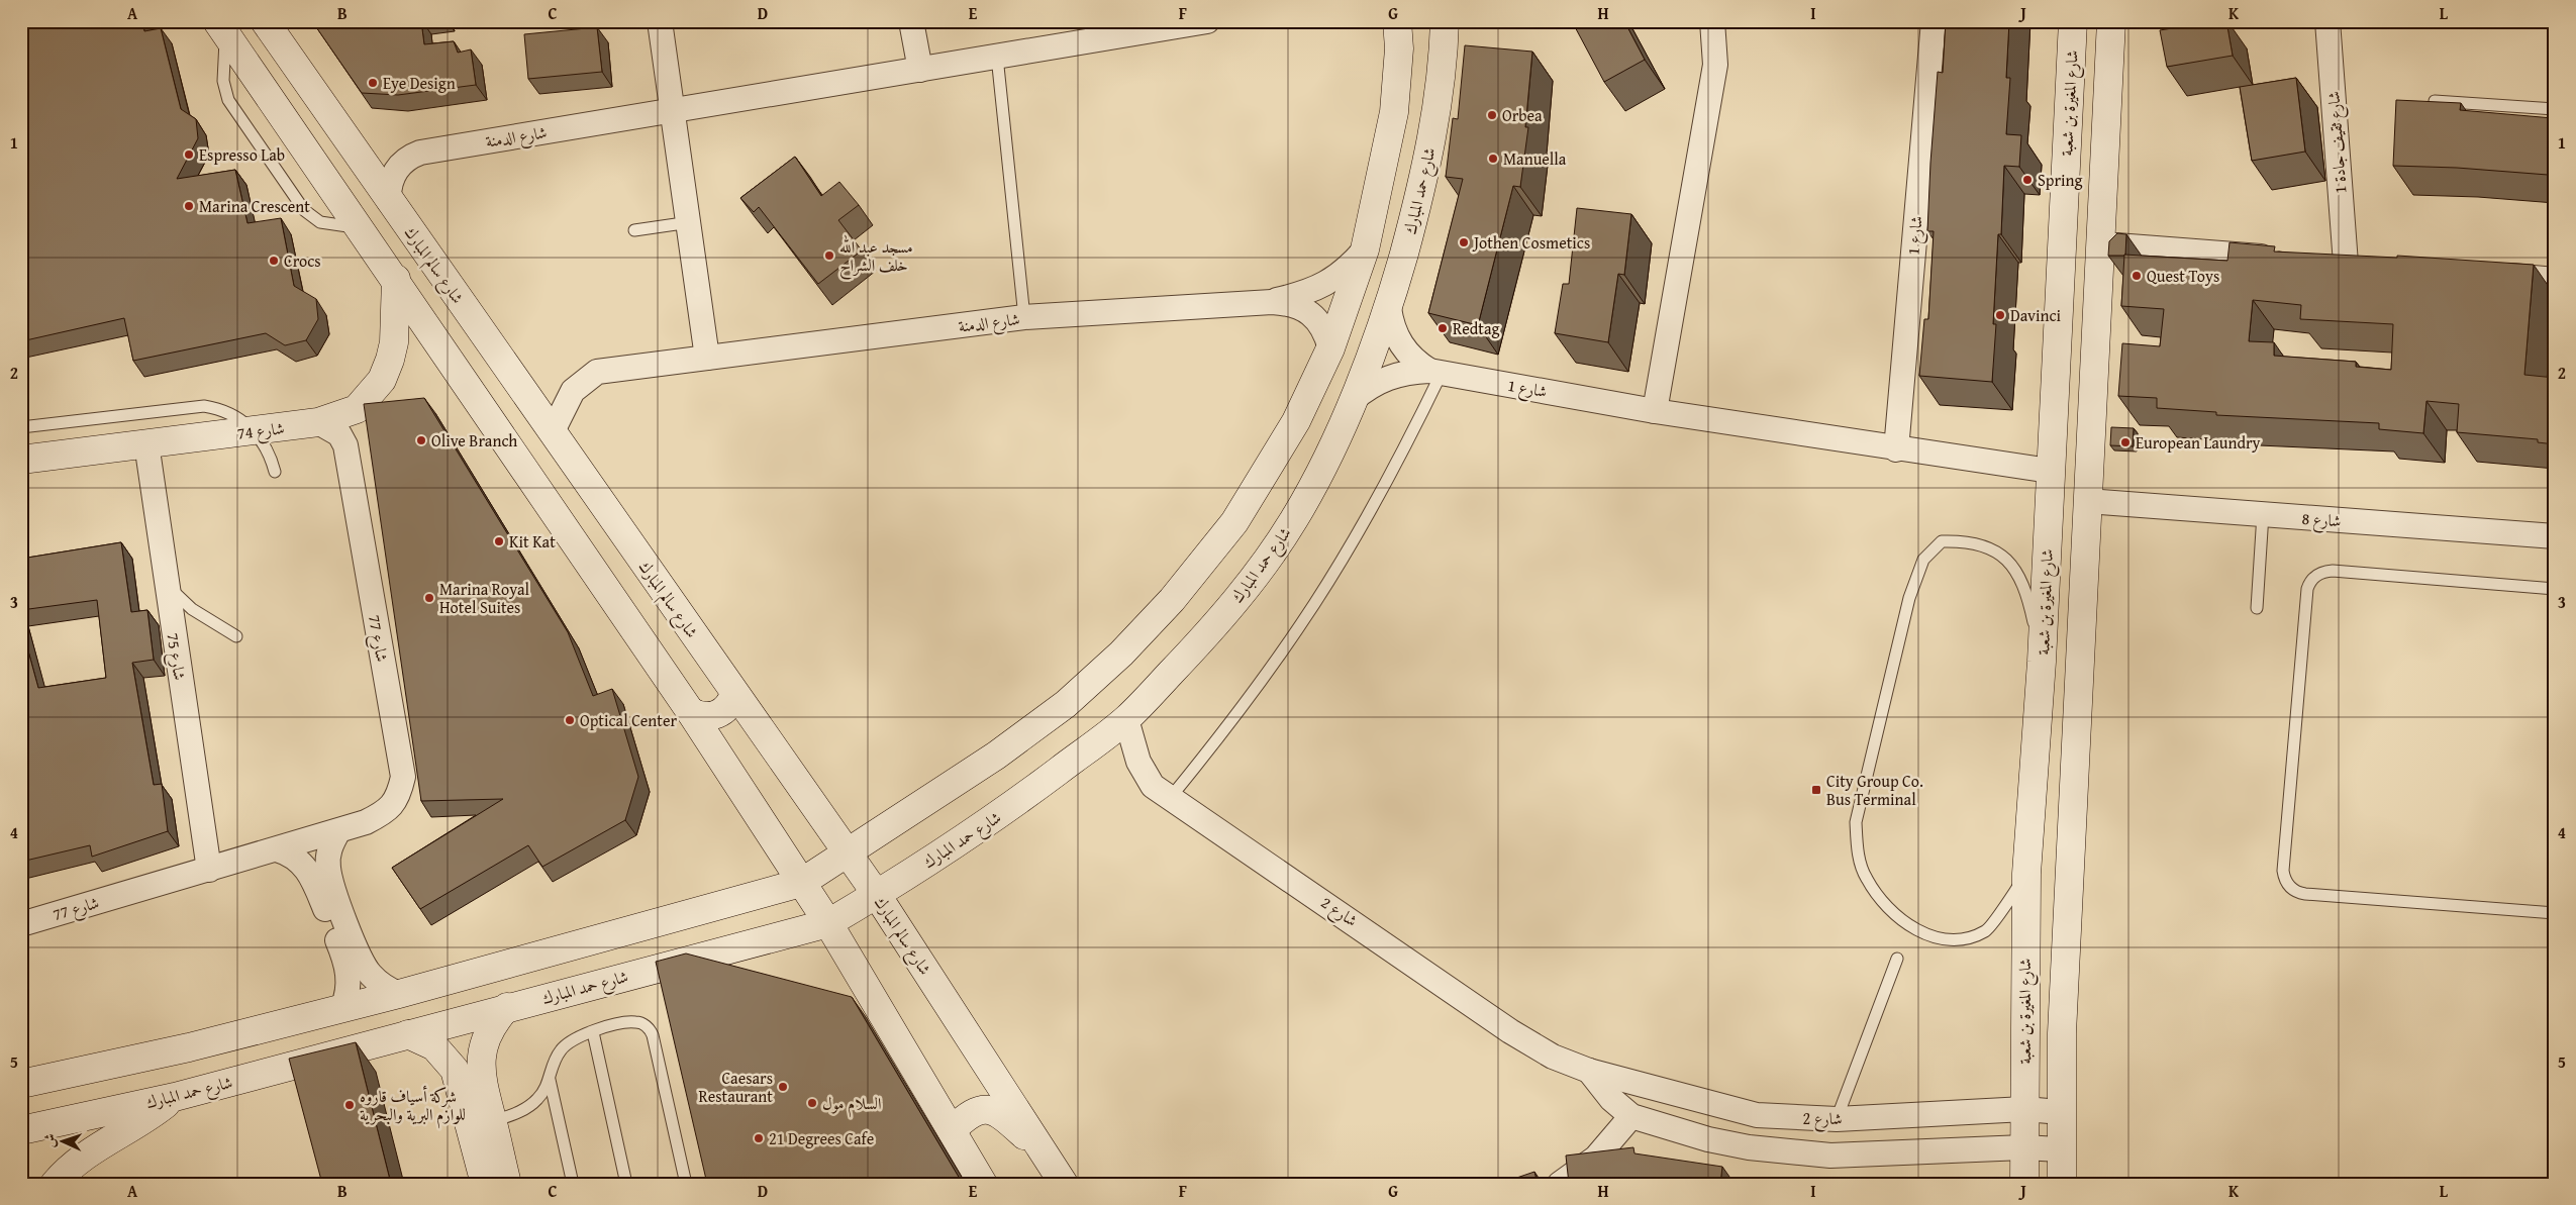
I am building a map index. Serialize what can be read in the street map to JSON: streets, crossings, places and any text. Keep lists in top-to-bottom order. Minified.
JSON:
{"streets":{"main road":["شارع المغيرة بن شعبة","شارع حمد المبارك","شارع سالم المبارك","شارع 74"],"street":["شارع الدمنة","شارع ثقيف جادة 1","شارع 1","شارع 8","شارع 77","شارع 75","شارع 2"]},"crossings":[["شارع المغيرة بن شعبة","شارع 1"],["شارع المغيرة بن شعبة","شارع 2"],["شارع الدمنة","شارع سالم المبارك"],["شارع حمد المبارك","شارع 1"],["شارع حمد المبارك","شارع سالم المبارك"],["شارع حمد المبارك","شارع 2"],["شارع 74","شارع 77"],["شارع 74","شارع 75"],["شارع 77","شارع 75"]],"places":{"other":["Eye Design","Orbea","Espresso Lab","Manuella","Spring","Marina Crescent","Jothen Cosmetics","مسجد عبد الله خلف الشراح","Crocs","Quest Toys","Davinci","Redtag","Olive Branch","European Laundry","Kit Kat","Marina Royal Hotel Suites","Optical Center","Caesars Restaurant","السلام مول","شركة أسياف قاروه للوازم البرية والبحرية","21 Degrees Cafe"],"transit":["City Group Co. Bus Terminal"]},"north":"left","grid":{"columns":["A","B","C","D","E","F","G","H","I","J","K","L"],"rows":["1","2","3","4","5"]}}
